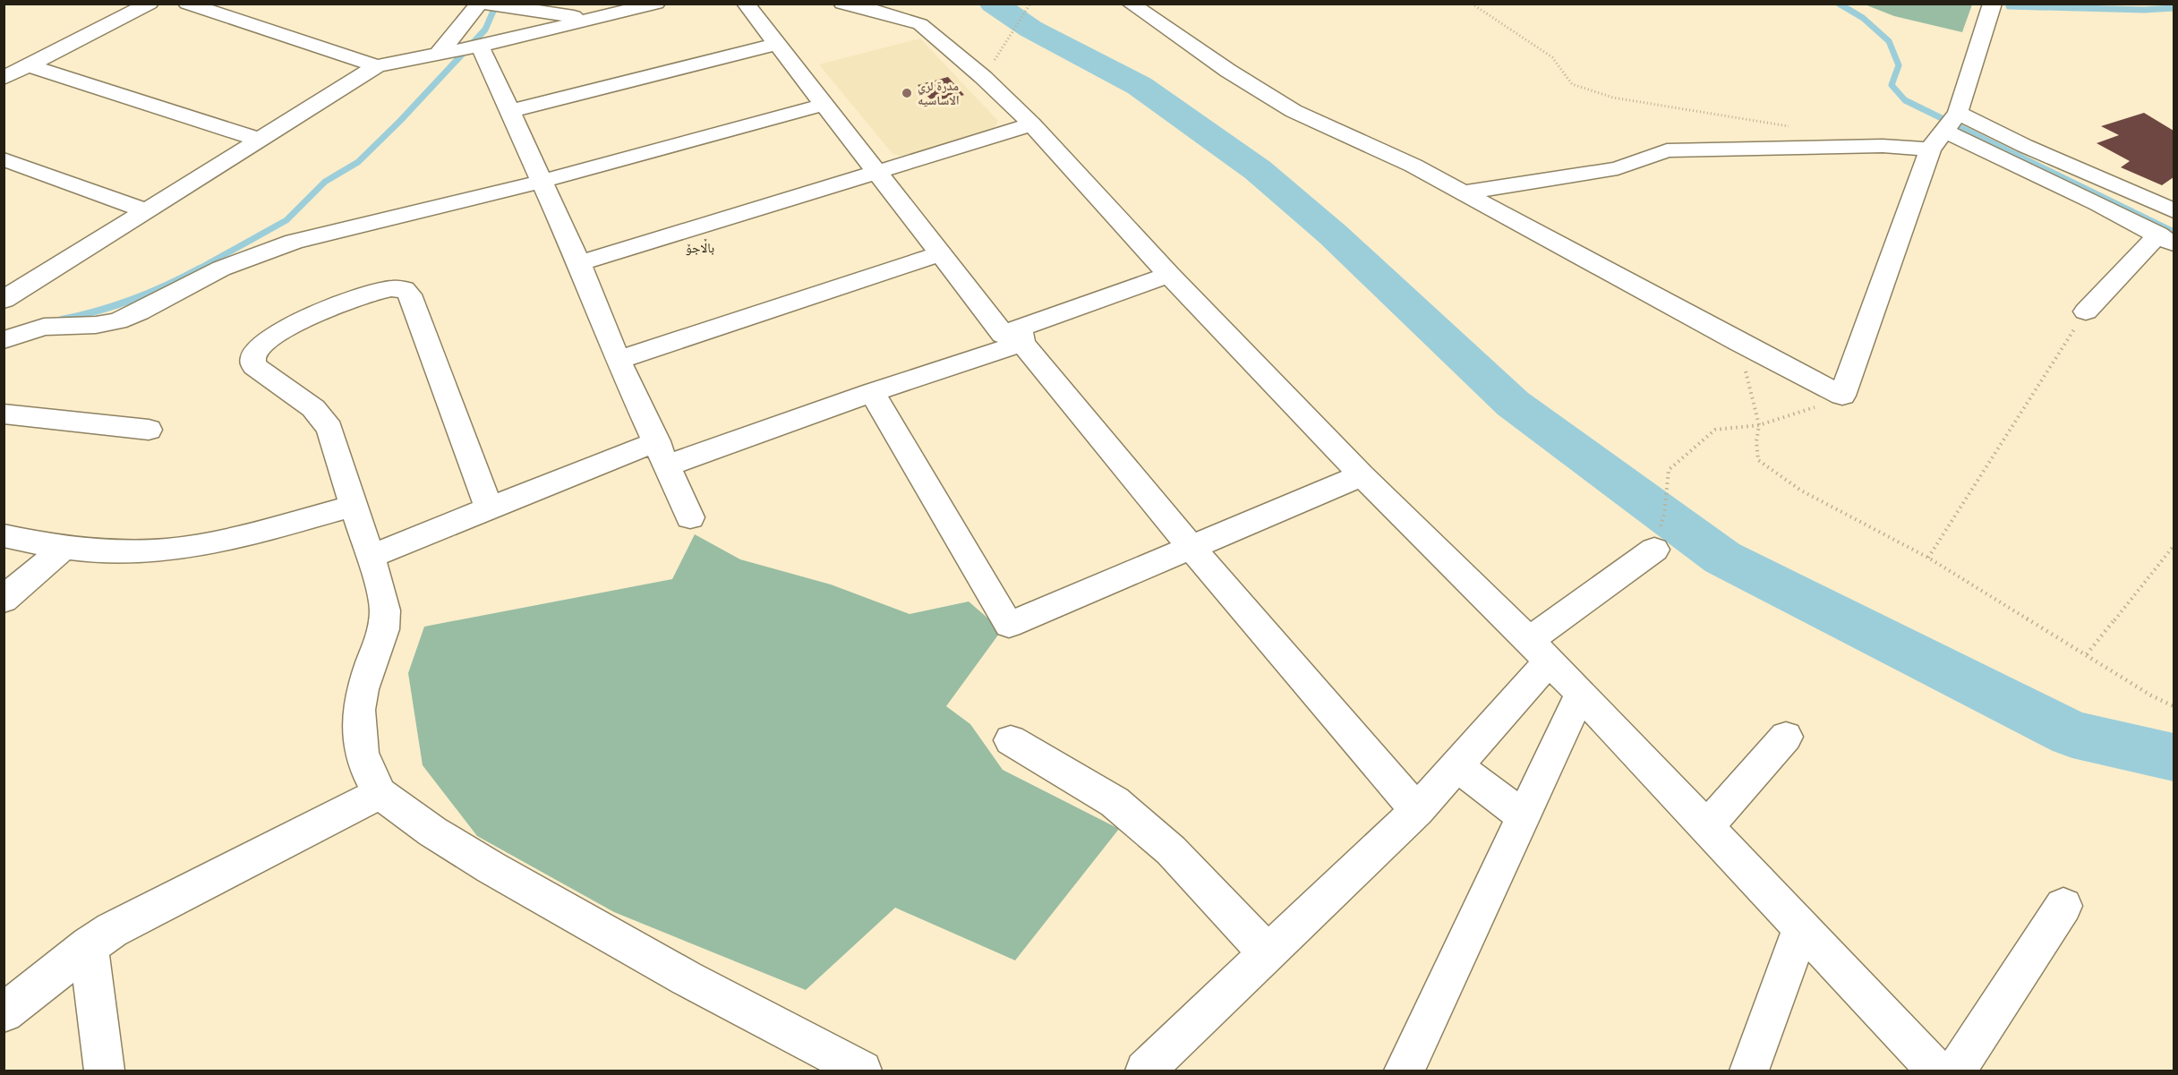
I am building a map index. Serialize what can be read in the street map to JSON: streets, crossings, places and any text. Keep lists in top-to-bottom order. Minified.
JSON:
{"districts":["باڵاجۆ"],"places":["مدرة لري الاساسیه"]}
